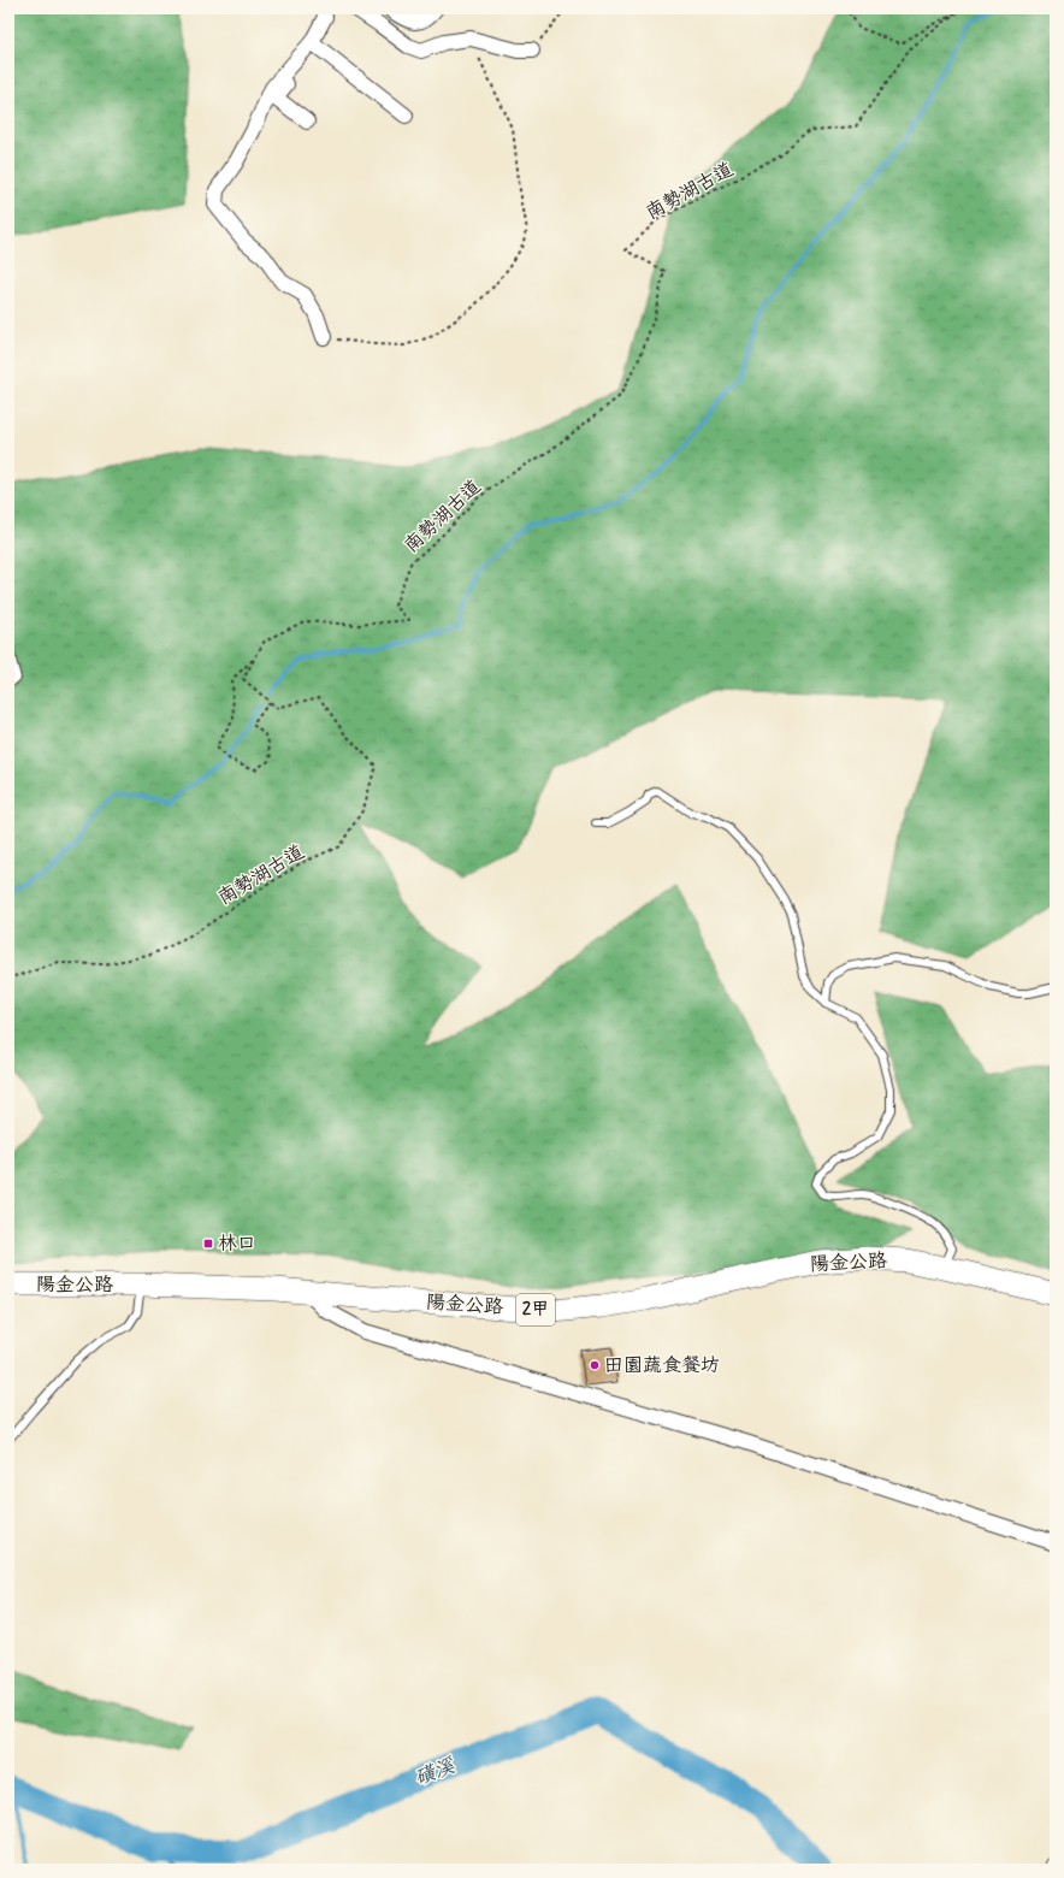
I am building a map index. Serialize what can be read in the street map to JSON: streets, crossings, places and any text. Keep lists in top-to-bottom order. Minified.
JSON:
{"streets":{"main road":["陽金公路","2甲"],"path":["南勢湖古道"]},"water":["磺溪"],"places":{"transit":["林口"],"other":["田園蔬食餐坊"]}}
